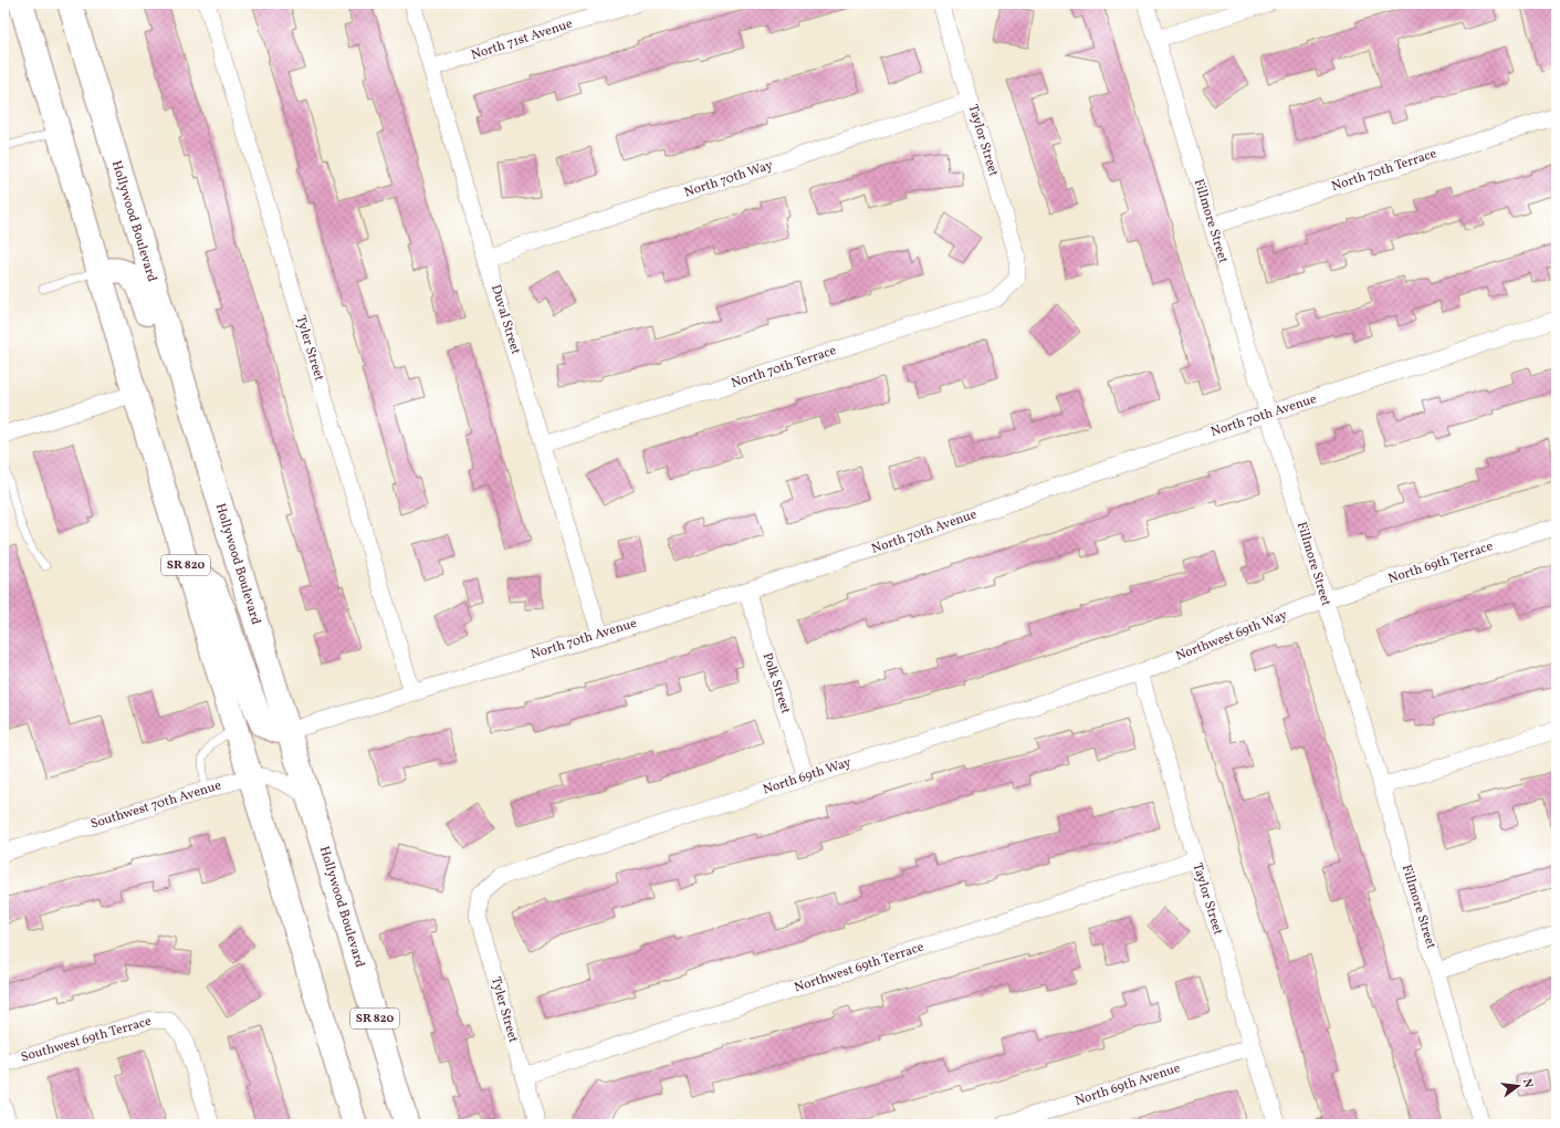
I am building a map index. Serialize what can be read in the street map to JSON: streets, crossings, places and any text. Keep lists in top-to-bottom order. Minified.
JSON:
{"streets":{"highway":["Hollywood Boulevard","SR 820"],"street":["North 71st Avenue","Taylor Street","North 70th Terrace","North 70th Way","Fillmore Street","Duval Street","Tyler Street","North 70th Avenue","North 69th Terrace","Northwest 69th Way","Polk Street","North 69th Way","Southwest 70th Avenue","Northwest 69th Terrace","Southwest 69th Terrace","North 69th Avenue"]},"crossings":[["North 71st Avenue","Duval Street"],["Taylor Street","North 70th Terrace"],["Taylor Street","North 70th Way"],["Taylor Street","Northwest 69th Way"],["Taylor Street","North 69th Way"],["Taylor Street","Northwest 69th Terrace"],["Taylor Street","North 69th Avenue"],["North 70th Terrace","Fillmore Street"],["North 70th Terrace","Duval Street"],["North 70th Way","Duval Street"],["Hollywood Boulevard","North 70th Avenue"],["Hollywood Boulevard","Southwest 70th Avenue"],["Fillmore Street","North 70th Avenue"],["Fillmore Street","North 69th Terrace"],["Fillmore Street","Northwest 69th Way"],["Duval Street","North 70th Avenue"],["Tyler Street","North 70th Avenue"],["Tyler Street","North 69th Way"],["Tyler Street","Northwest 69th Terrace"],["North 70th Avenue","Polk Street"],["North 69th Terrace","Northwest 69th Way"],["SR 820","Southwest 70th Avenue"],["Northwest 69th Way","North 69th Way"],["Polk Street","North 69th Way"]],"north":"right"}
